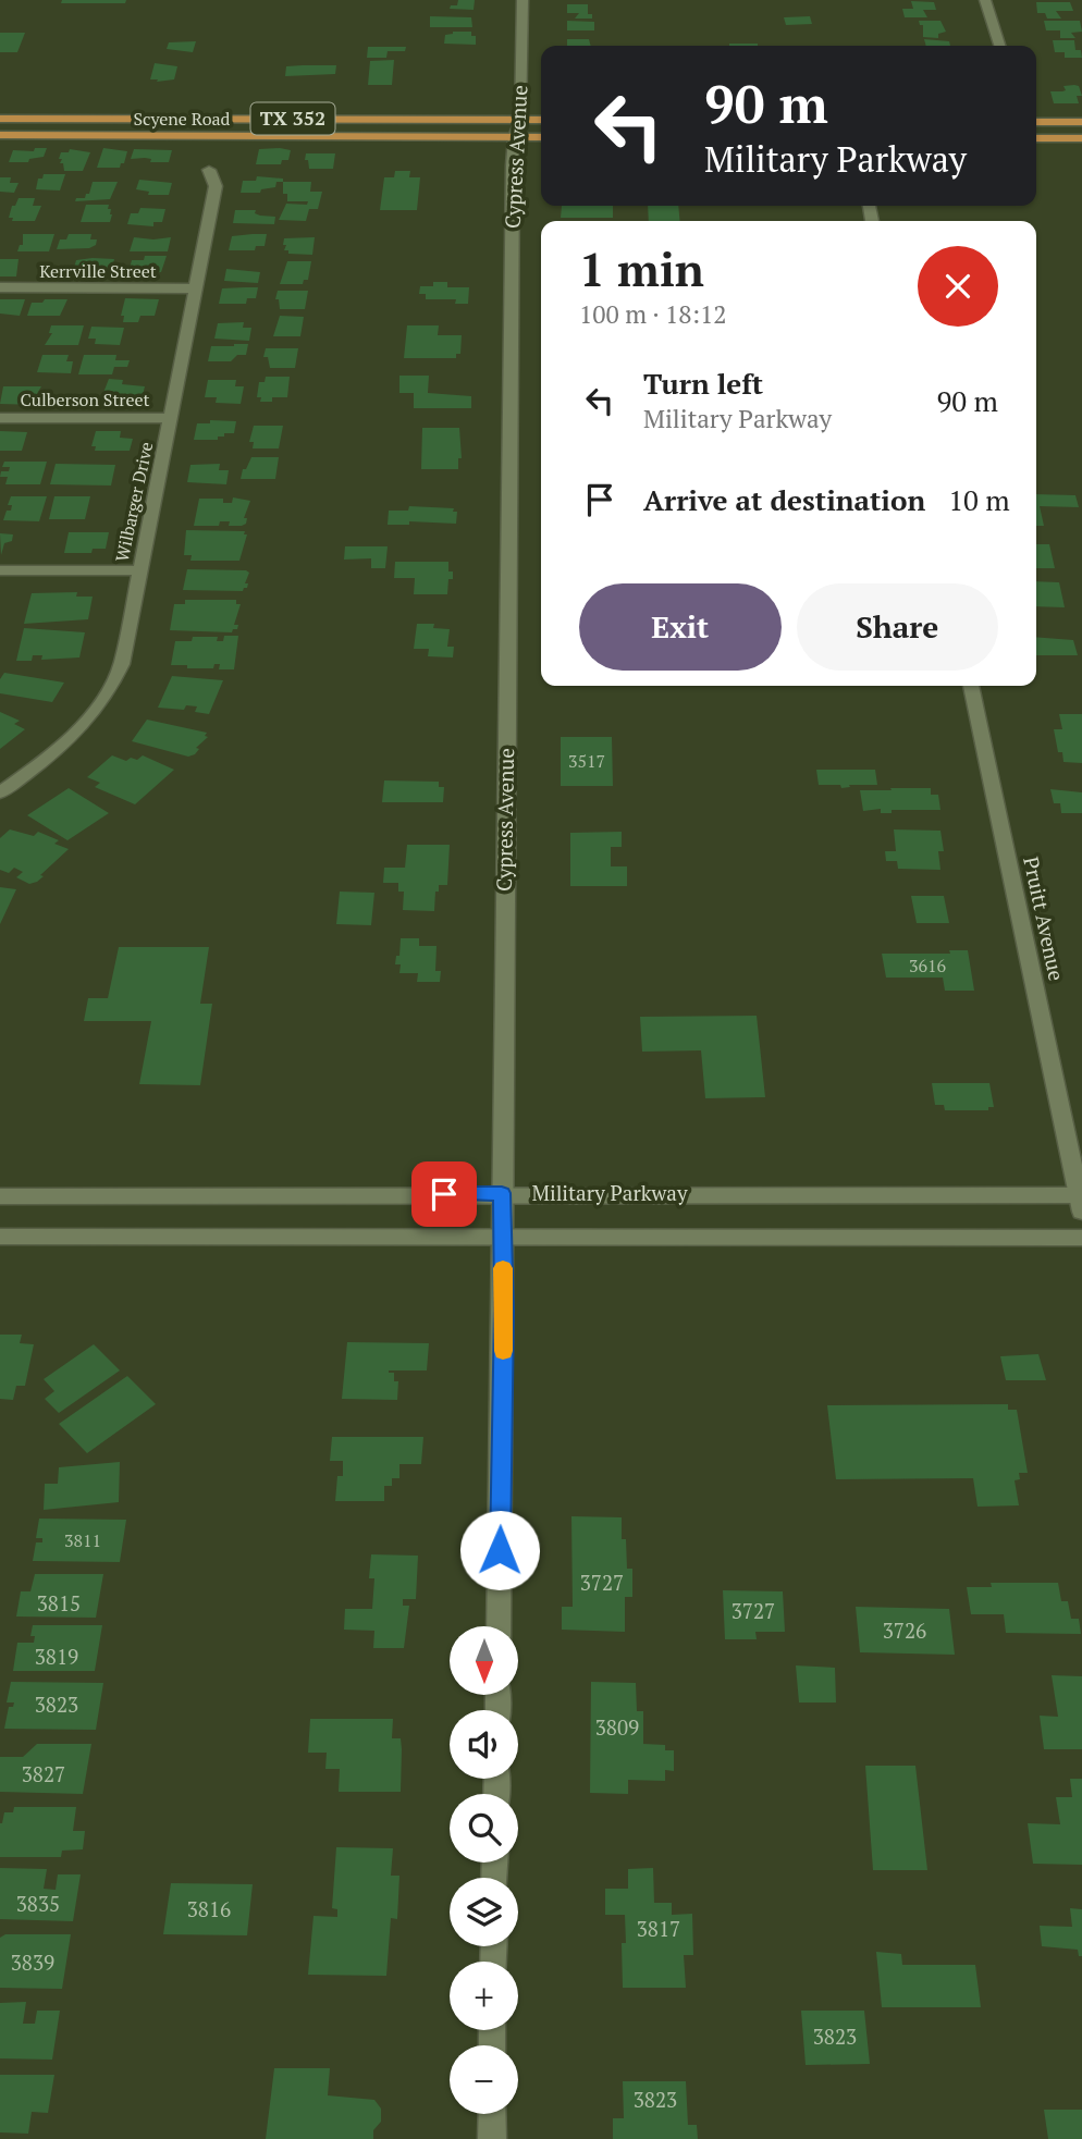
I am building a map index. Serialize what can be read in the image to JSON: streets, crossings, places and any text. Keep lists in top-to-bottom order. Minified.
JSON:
{"streets":{"main road":["Scyene Road","TX 352"],"street":["Cypress Avenue","Kerrville Street","Culberson Street","Wilbarger Drive","Pruitt Avenue","Military Parkway"]},"crossings":[["Scyene Road","Cypress Avenue"],["Cypress Avenue","Military Parkway"],["Kerrville Street","Wilbarger Drive"],["Culberson Street","Wilbarger Drive"],["Pruitt Avenue","Military Parkway"]],"house_numbers":["3517","3616","3811","3727","3815","3727","3726","3819","3823","3809","3827","3835","3816","3817","3839","3823","3823"],"north":"bottom","page":{"turn":["90 m","Military Parkway"],"heading":["1 min","100 m · 18:12"],"list":[{"name":"Turn left","note":"Military Parkway","value":"90 m"},{"name":"Arrive at destination","value":"10 m"}],"buttons":["Exit","Share"],"map_buttons":["+","−"]}}
